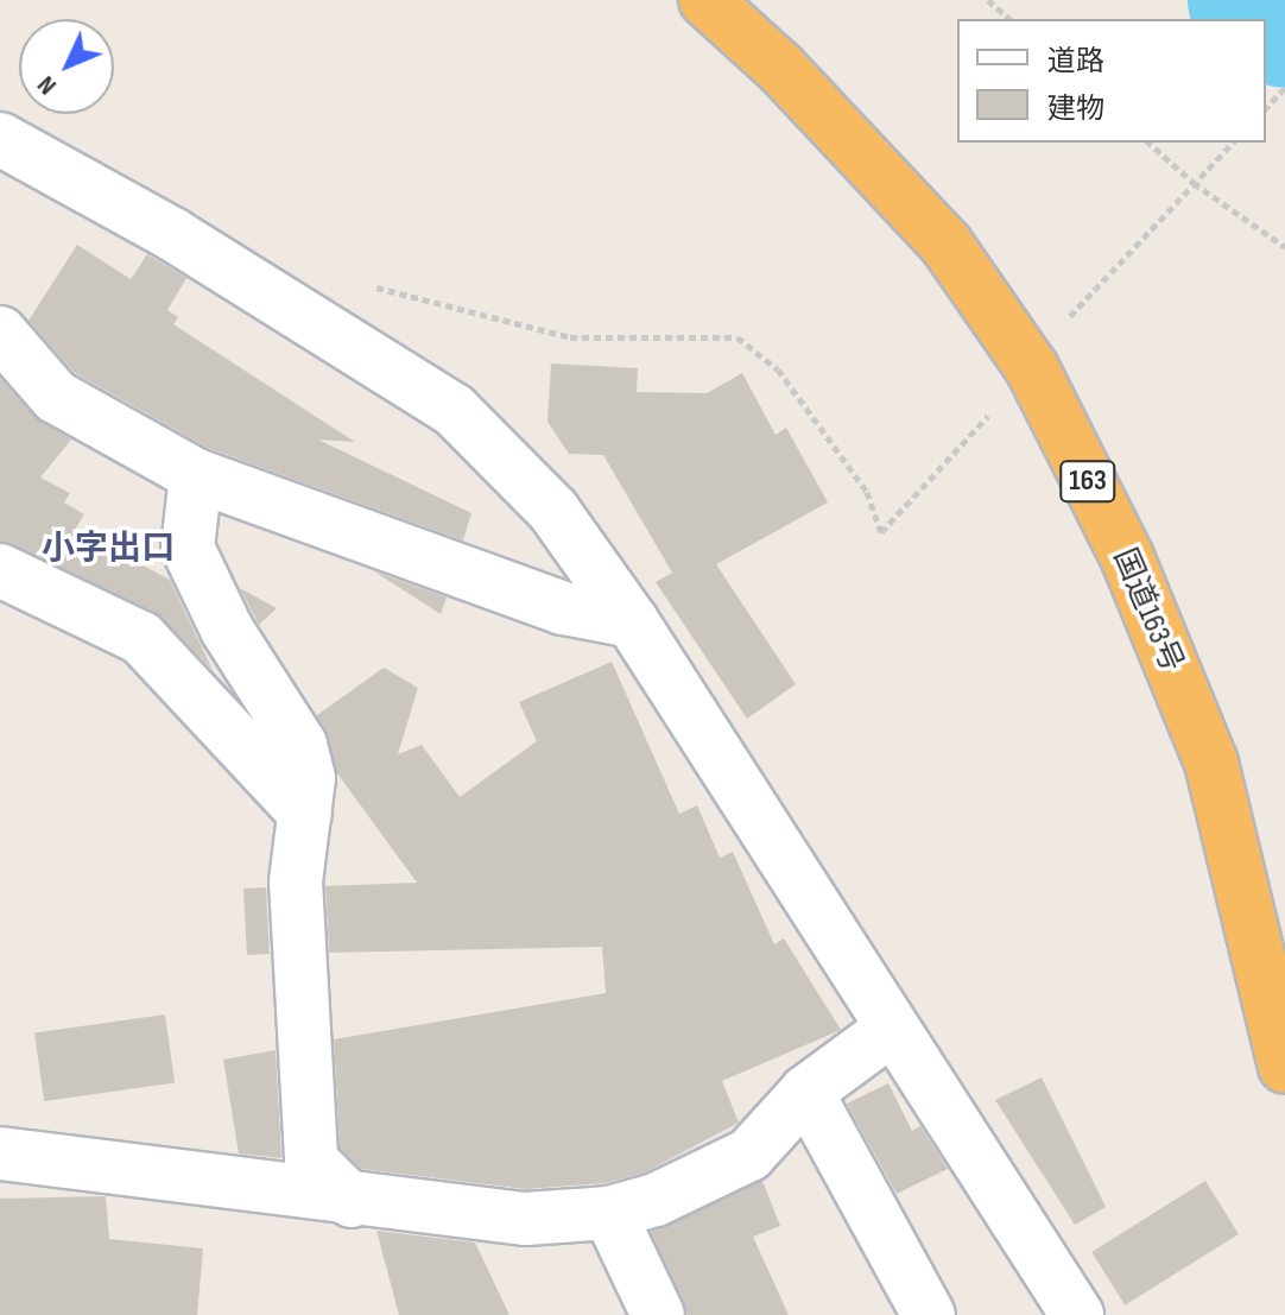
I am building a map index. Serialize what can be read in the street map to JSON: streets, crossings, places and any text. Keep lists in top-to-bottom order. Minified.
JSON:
{"streets":{"highway":["163","国道163号"]},"districts":["小字出口"],"legend":["道路","建物"],"north":"bottom left"}
